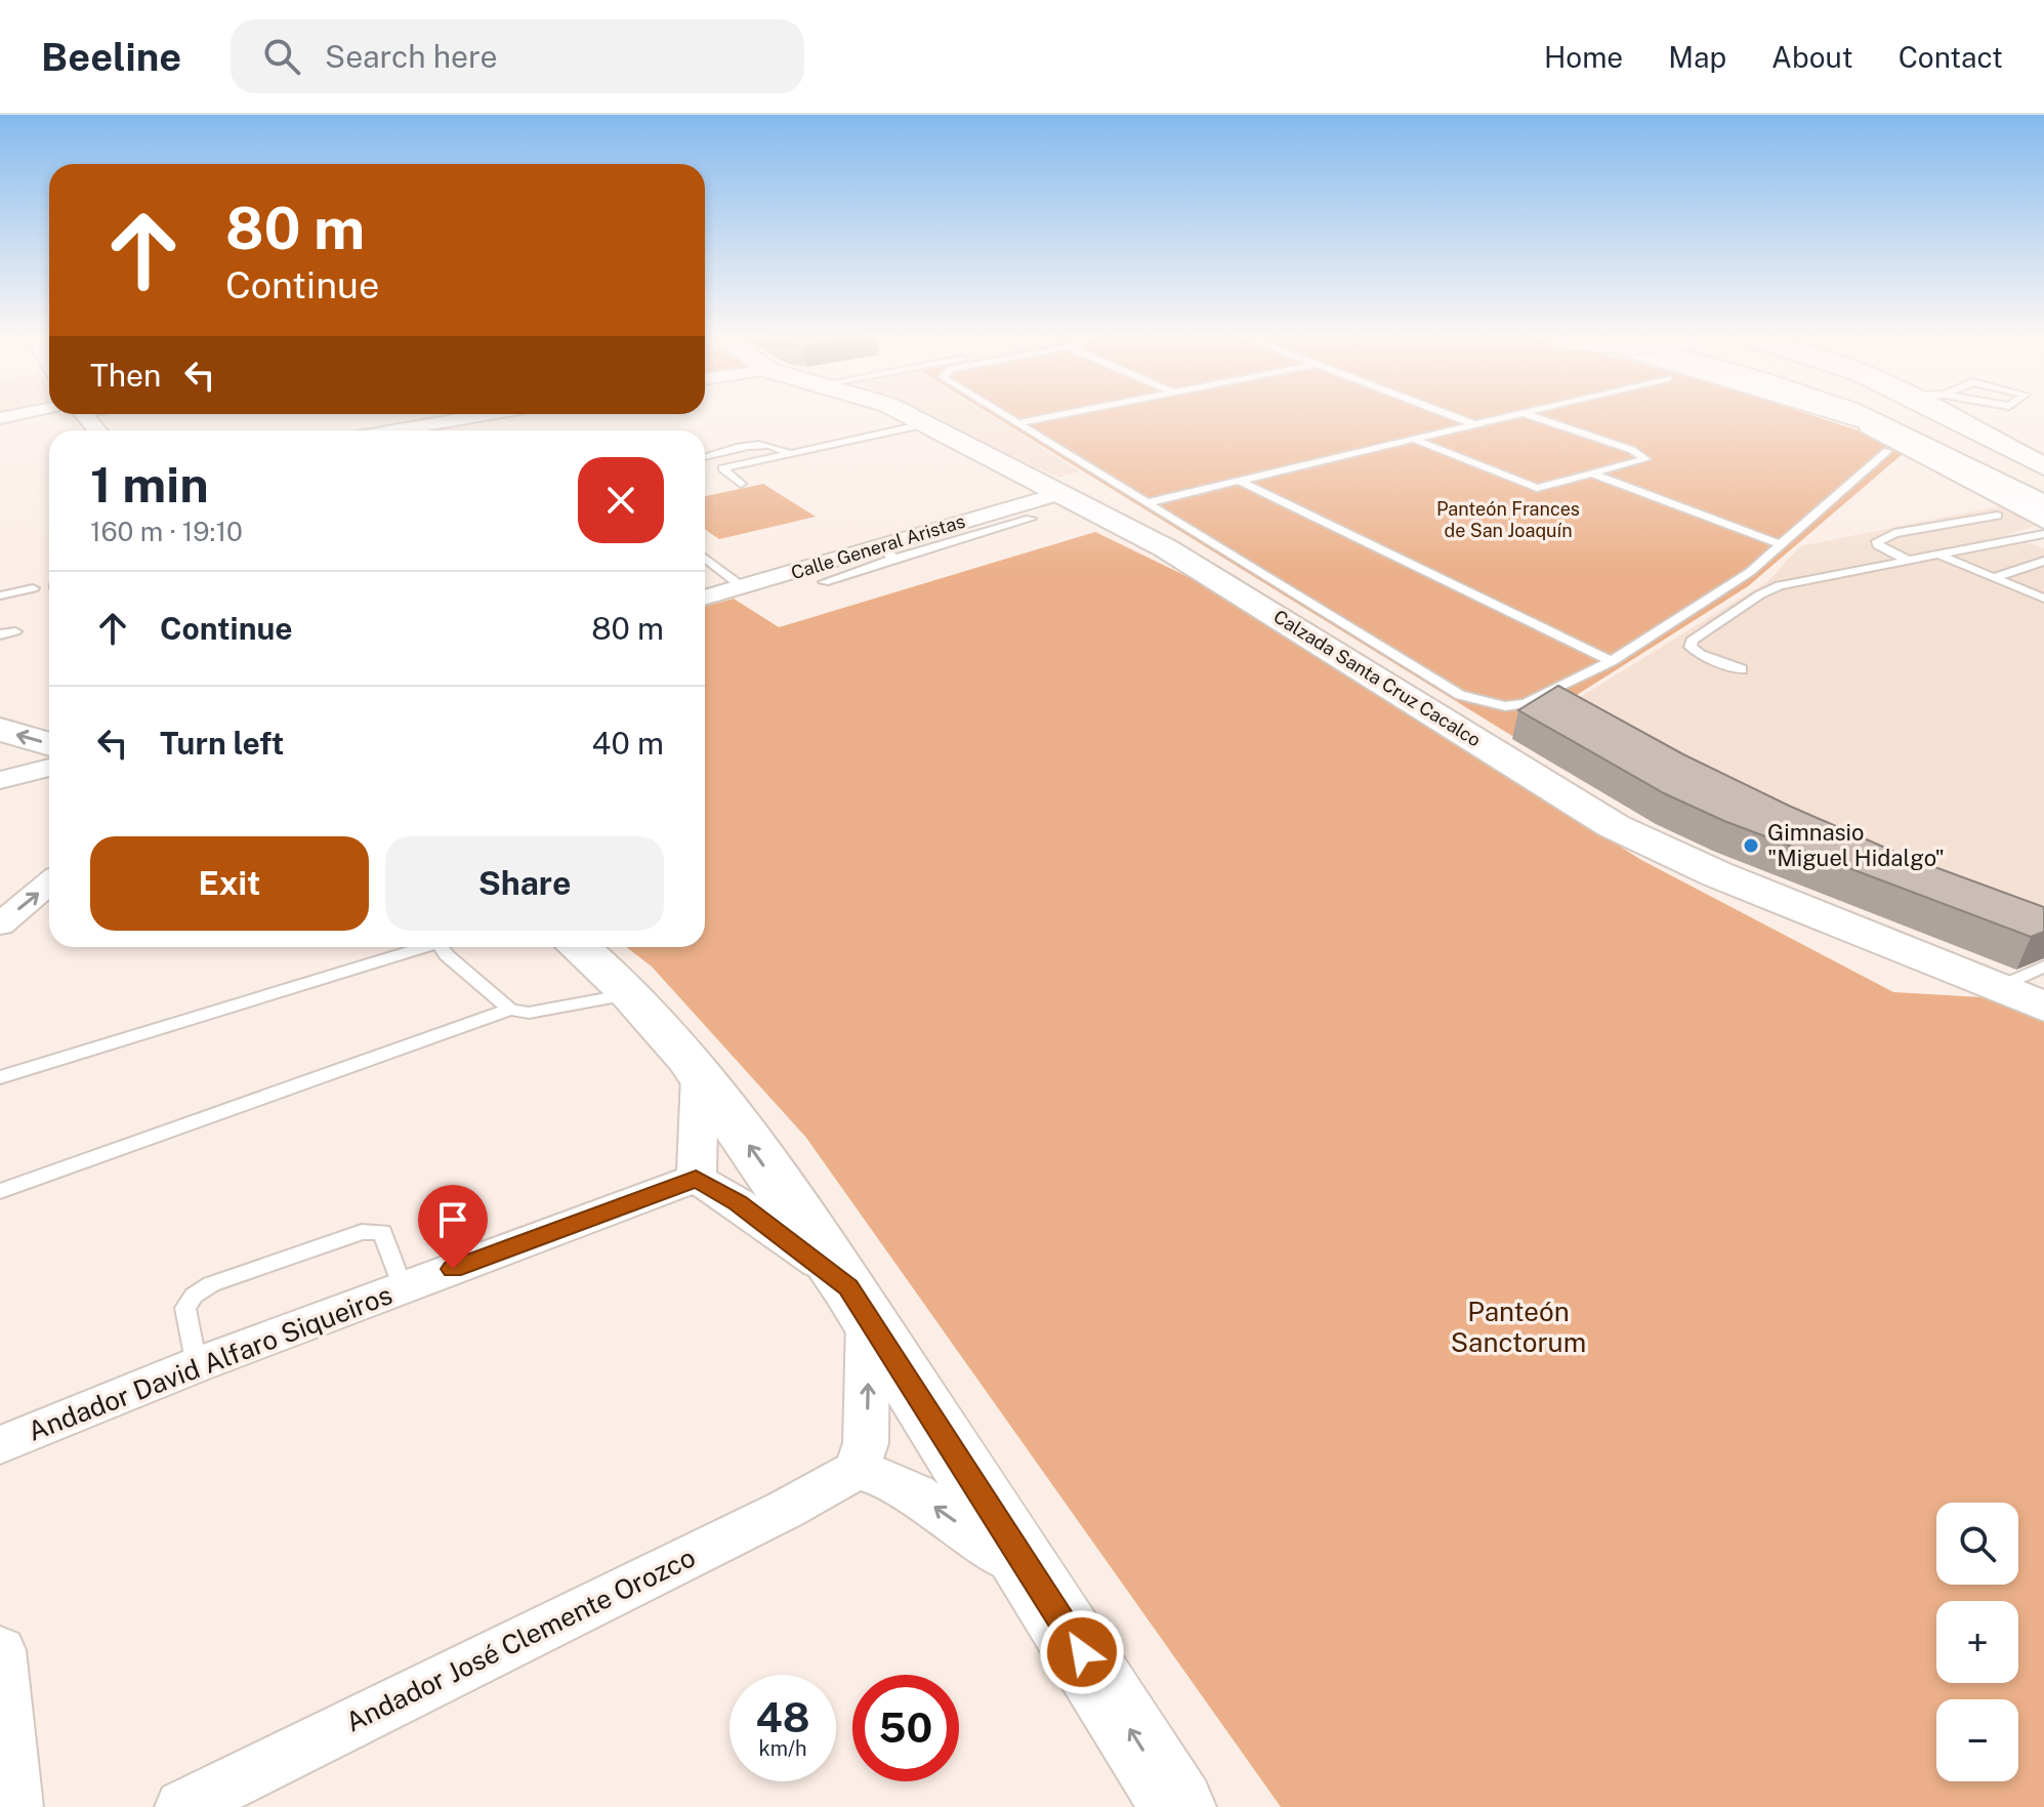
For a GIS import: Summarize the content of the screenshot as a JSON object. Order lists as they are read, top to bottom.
{
  "streets": {
    "main road": ["Calzada Santa Cruz Cacalco"],
    "street": ["Calle General Aristas", "Andador David Alfaro Siqueiros", "Andador José Clemente Orozco"]
  },
  "crossings": [
    ["Calle General Aristas", "Calzada Santa Cruz Cacalco"]
  ],
  "parks": ["Panteón Frances de San Joaquín", "Panteón Sanctorum"],
  "places": ["Gimnasio \"Miguel Hidalgo\""],
  "page": {
    "header": "Beeline",
    "search": "Search here",
    "nav": [
      "Home",
      "Map",
      "About",
      "Contact"
    ],
    "turn": ["80 m", "Continue"],
    "then": "Then",
    "heading": ["1 min", "160 m · 19:10"],
    "list": [
      {
        "name": "Continue",
        "value": "80 m"
      },
      {
        "name": "Turn left",
        "value": "40 m"
      }
    ],
    "buttons": ["Exit", "Share"],
    "map_buttons": ["+", "−"],
    "speed": "48 km/h",
    "limit": "50"
  }
}
